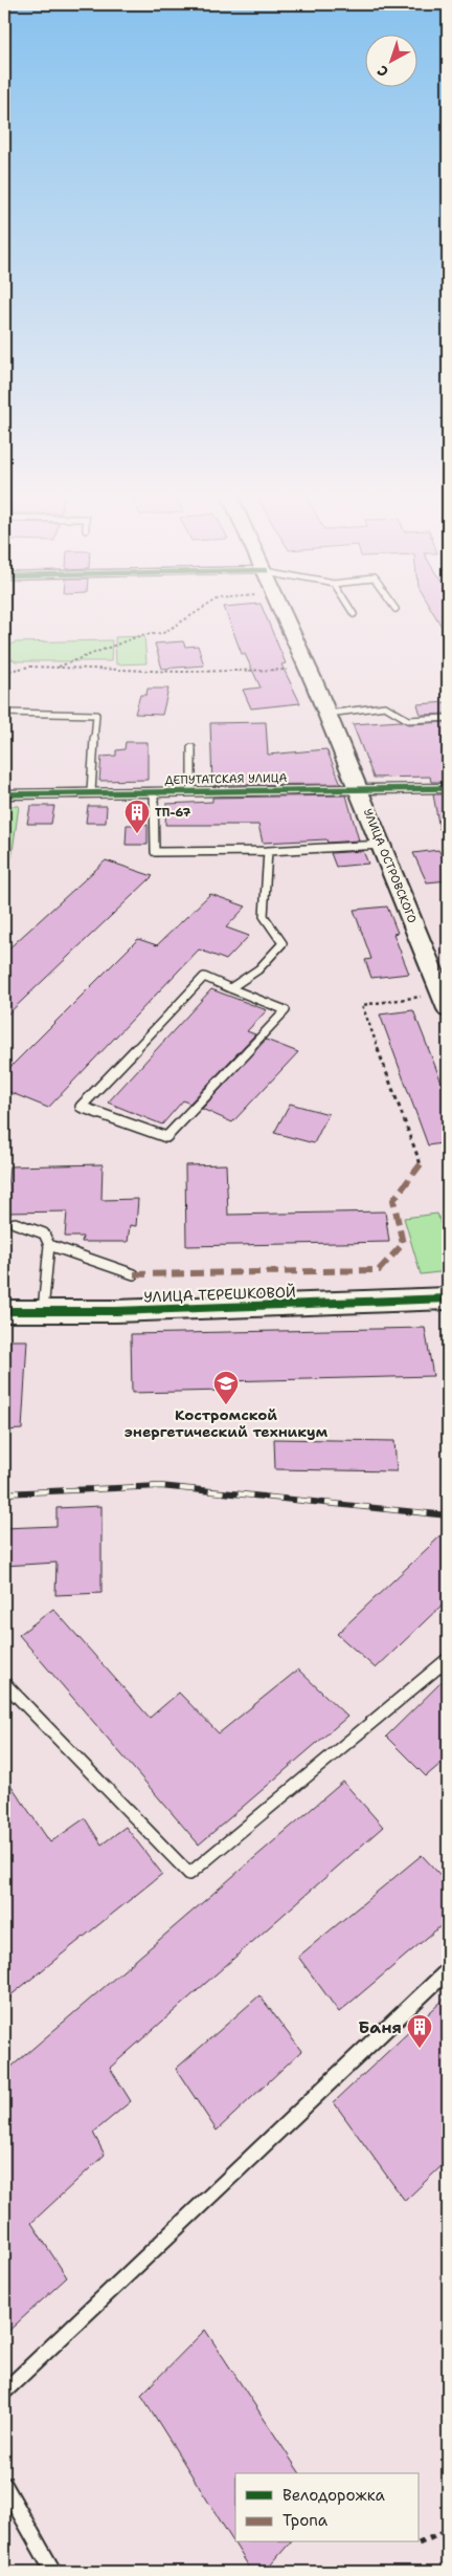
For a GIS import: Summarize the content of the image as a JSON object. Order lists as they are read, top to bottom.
{
  "streets": {
    "main road": ["УЛИЦА ОСТРОВСКОГО", "УЛИЦА ТЕРЕШКОВОЙ"],
    "street": ["ДЕПУТАТСКАЯ УЛИЦА"]
  },
  "crossings": [
    ["ДЕПУТАТСКАЯ УЛИЦА", "УЛИЦА ОСТРОВСКОГО"]
  ],
  "places": {
    "building": ["ТП-67", "Баня"],
    "school or university": ["Костромской энергетический техникум"]
  },
  "legend": ["Велодорожка", "Тропа"],
  "north": "bottom left"
}
